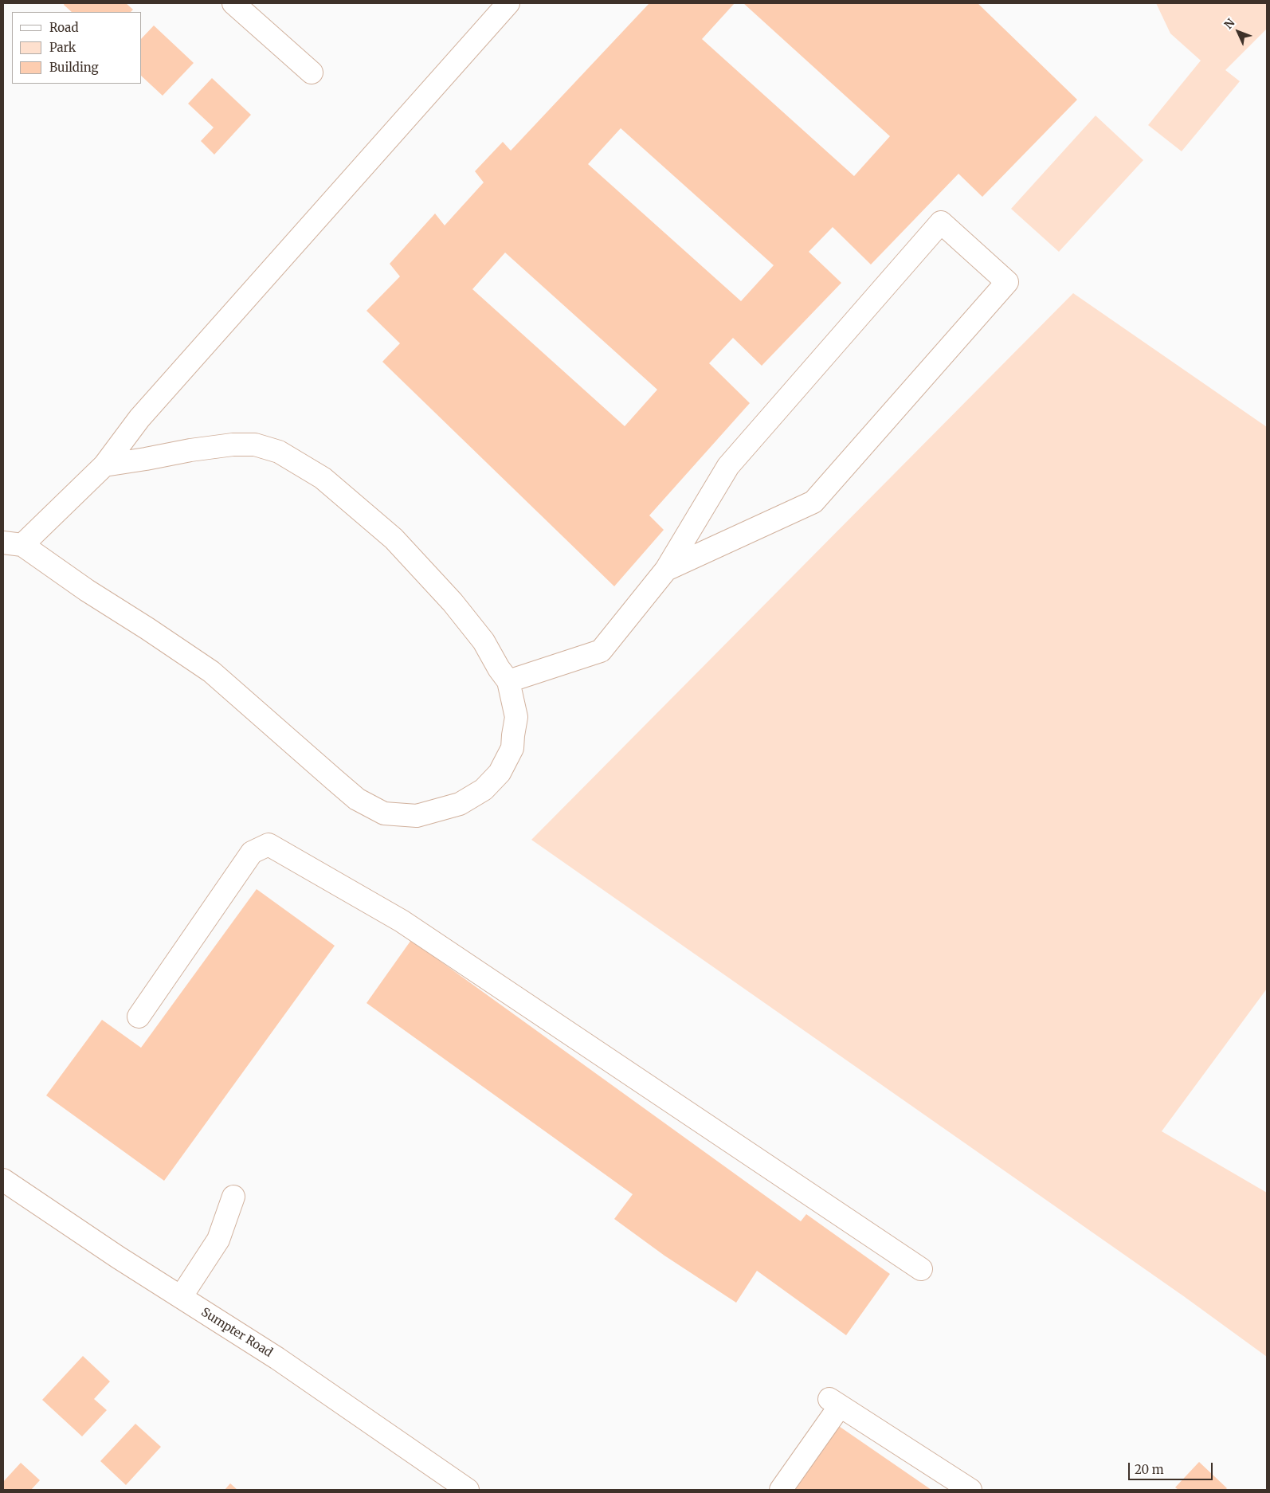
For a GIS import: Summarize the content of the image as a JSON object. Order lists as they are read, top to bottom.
{
  "streets": {
    "street": ["Sumpter Road"]
  },
  "legend": ["Road", "Park", "Building"],
  "scale_bar": "20 m",
  "north": "top left"
}
